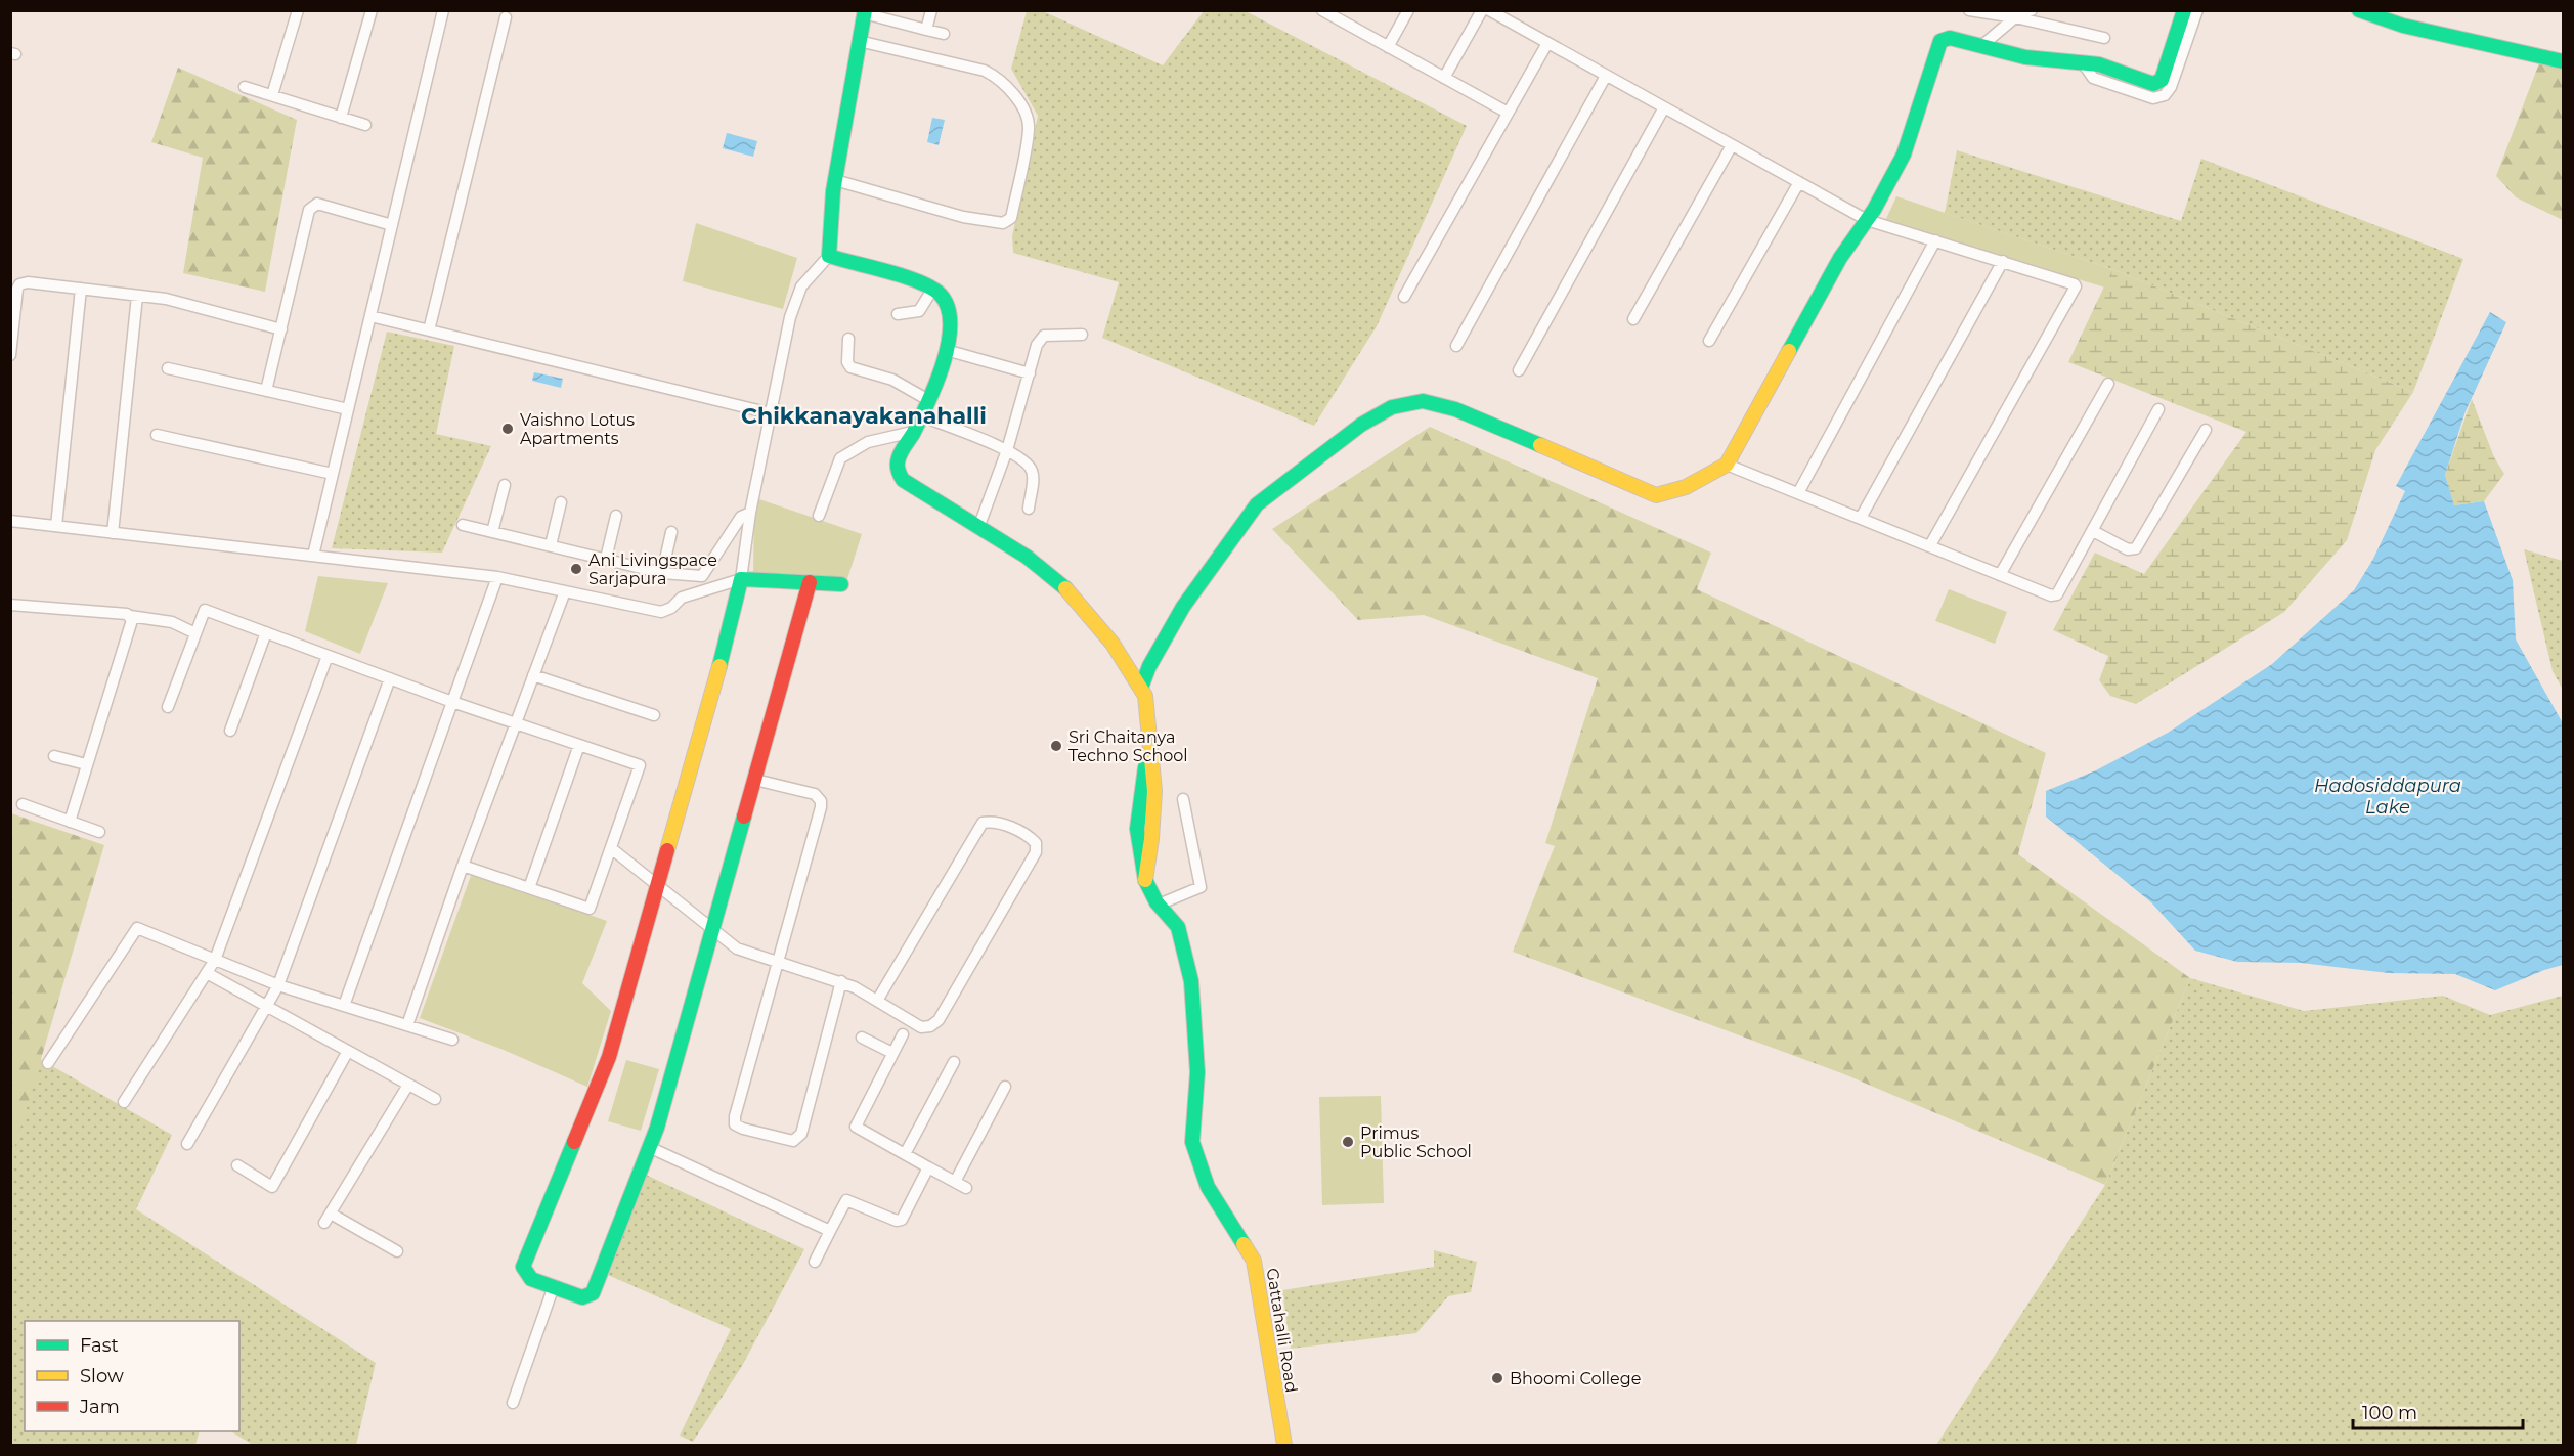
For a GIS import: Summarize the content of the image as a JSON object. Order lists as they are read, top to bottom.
{
  "streets": {
    "street": ["Gattahalli Road"]
  },
  "districts": ["Chikkanayakanahalli"],
  "water": ["Hadosiddapura Lake"],
  "places": [
    "Vaishno Lotus Apartments",
    "Ani Livingspace Sarjapura",
    "Sri Chaitanya Techno School",
    "Primus Public School",
    "Bhoomi College"
  ],
  "legend": ["Fast", "Slow", "Jam"],
  "scale_bar": "100 m"
}
